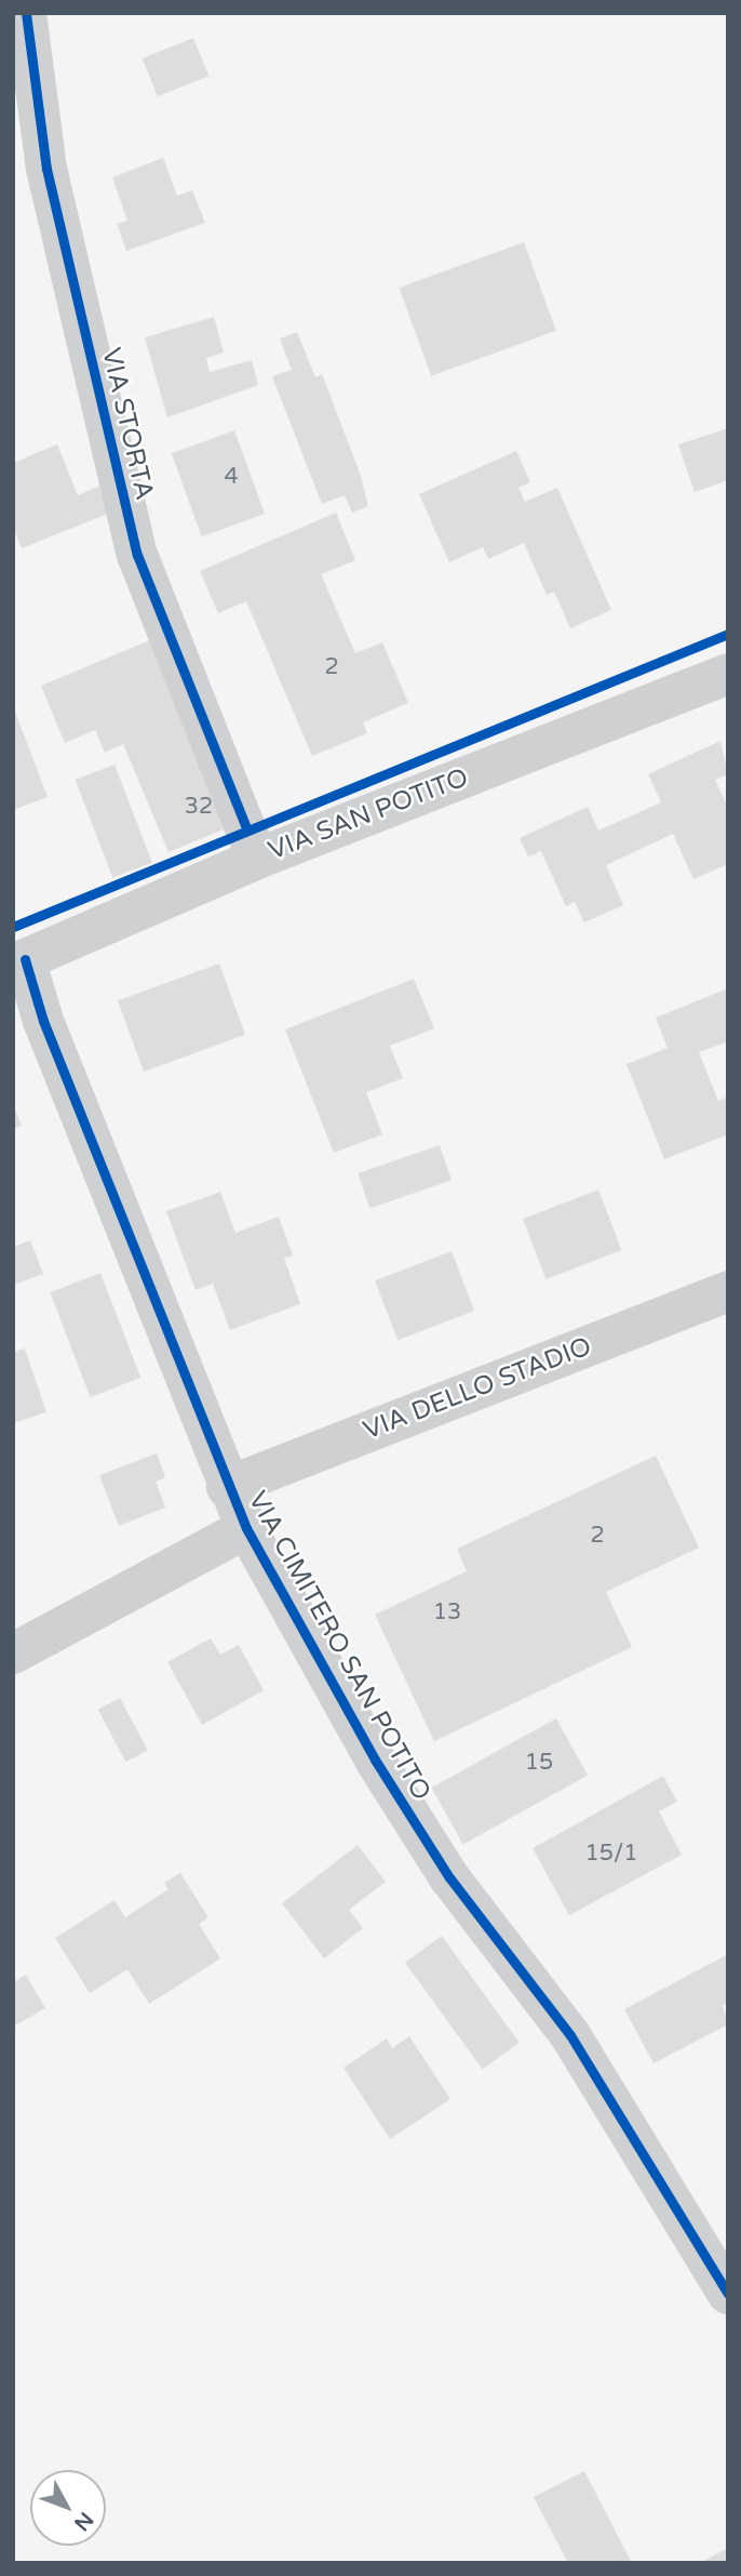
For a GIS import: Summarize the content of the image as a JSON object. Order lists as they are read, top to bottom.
{
  "streets": {
    "street": [
      "VIA STORTA",
      "VIA SAN POTITO",
      "VIA DELLO STADIO",
      "VIA CIMITERO SAN POTITO"
    ]
  },
  "crossings": [
    ["VIA STORTA", "VIA SAN POTITO"],
    ["VIA SAN POTITO", "VIA CIMITERO SAN POTITO"],
    ["VIA DELLO STADIO", "VIA CIMITERO SAN POTITO"]
  ],
  "house_numbers": [
    "4",
    "2",
    "32",
    "2",
    "13",
    "15",
    "15/1"
  ],
  "north": "bottom right"
}
